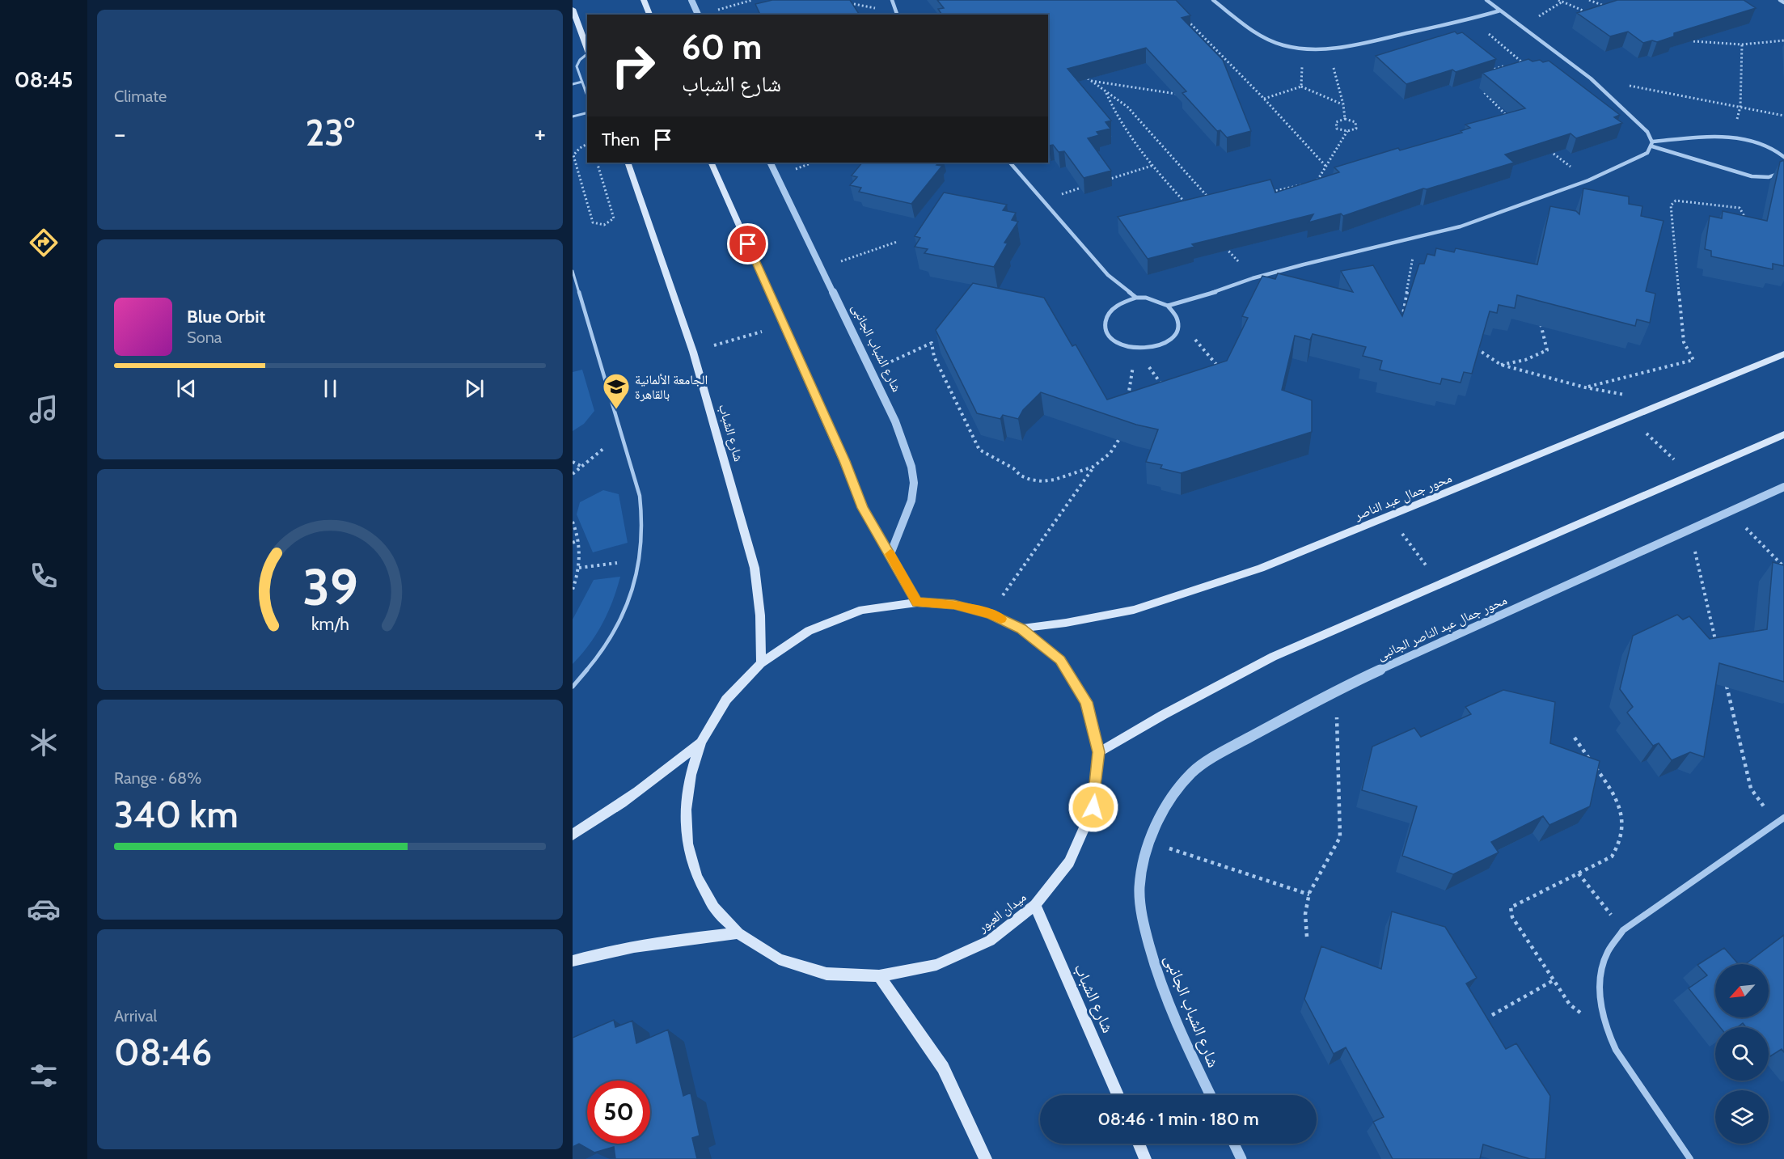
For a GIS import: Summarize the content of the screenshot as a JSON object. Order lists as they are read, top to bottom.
{
  "streets": {
    "main road": ["شارع الشباب", "محور جمال عبد الناصر", "ميدان العبور"],
    "street": ["شارع الشباب الجانبى", "محور جمال عبد الناصر الجانبى"]
  },
  "crossings": [
    ["شارع الشباب الجانبى", "محور جمال عبد الناصر الجانبى"],
    ["شارع الشباب", "ميدان العبور"],
    ["محور جمال عبد الناصر", "ميدان العبور"]
  ],
  "places": {
    "school or university": ["الجامعة الألمانية بالقاهرة"]
  },
  "north": "bottom left",
  "page": {
    "tabs": "08:45",
    "tile": [
      "Climate",
      ["Range · 68%", "340 km"],
      ["Arrival", "08:46"]
    ],
    "turn": ["60 m", "شارع الشباب"],
    "heat": ["−", "23°", "+"],
    "then": "Then",
    "song": ["Blue Orbit", "Sona"],
    "limit": "50",
    "trip": "08:46 · 1 min · 180 m",
    "gauge": ["39", "km/h"]
  }
}
